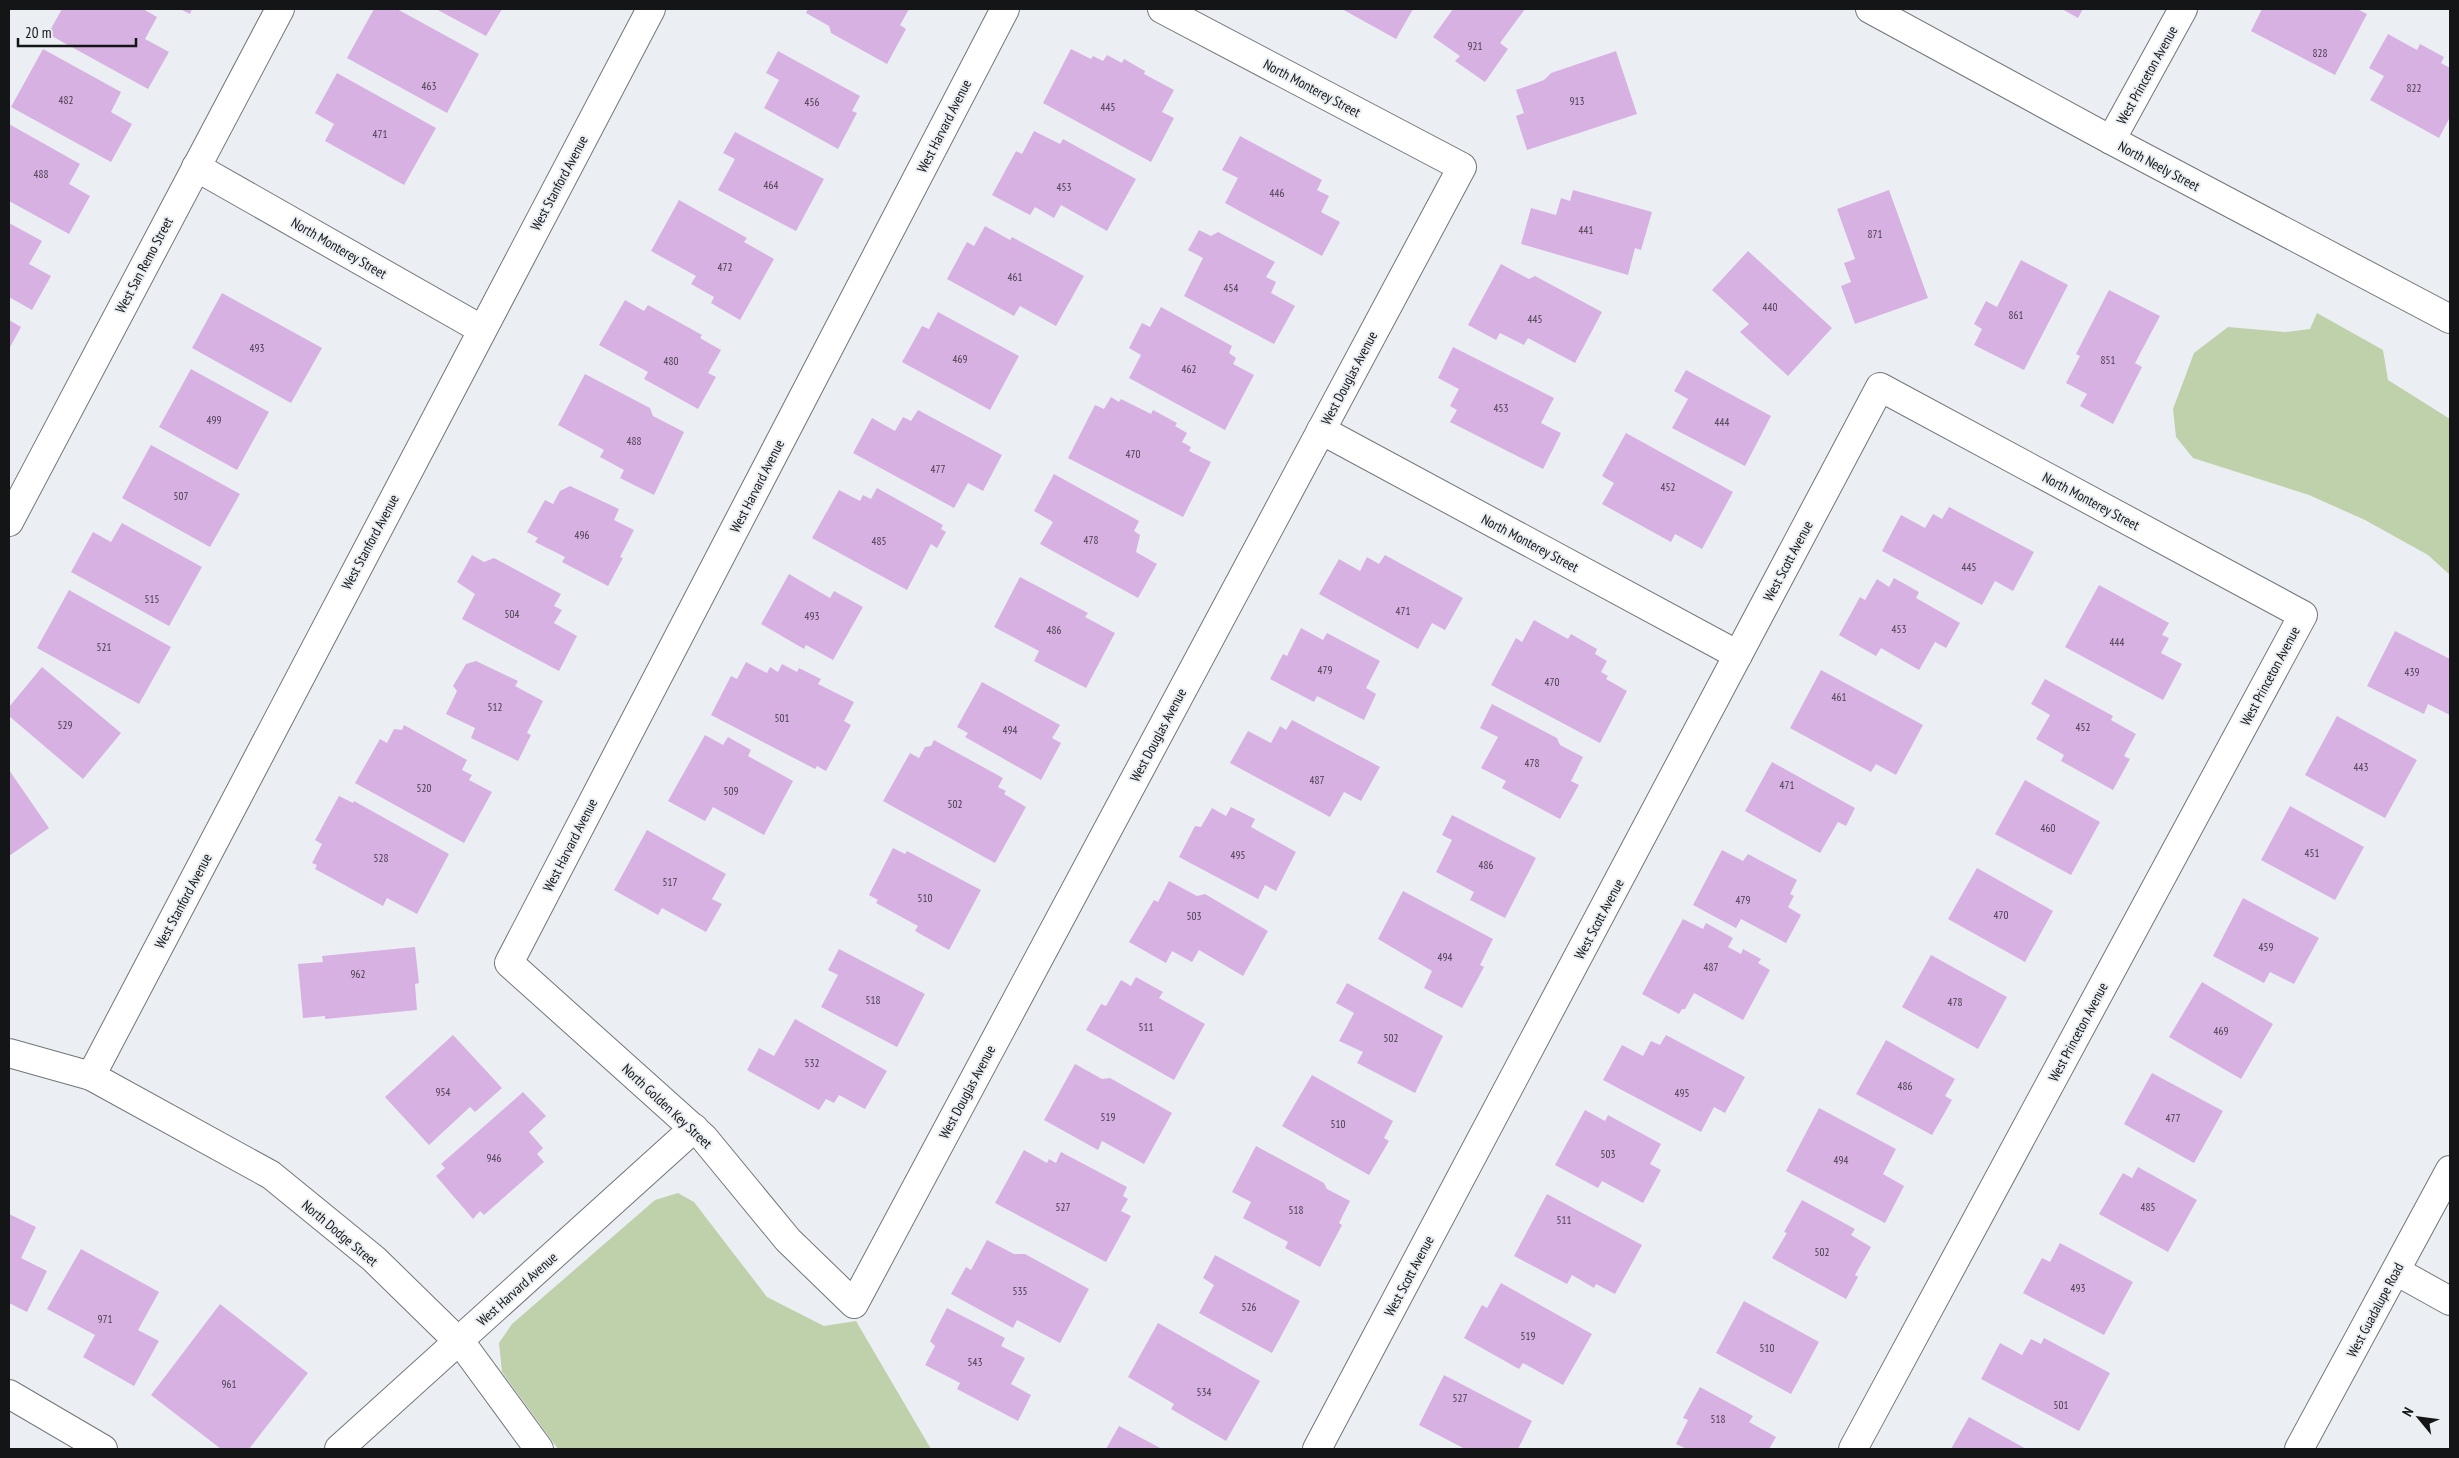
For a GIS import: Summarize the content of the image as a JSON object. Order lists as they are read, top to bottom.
{
  "streets": {
    "street": [
      "West Princeton Avenue",
      "North Monterey Street",
      "West Harvard Avenue",
      "North Neely Street",
      "West Stanford Avenue",
      "West San Remo Street",
      "West Douglas Avenue",
      "West Scott Avenue",
      "North Golden Key Street",
      "North Dodge Street",
      "West Guadalupe Road"
    ]
  },
  "crossings": [
    ["West Princeton Avenue", "North Monterey Street"],
    ["West Princeton Avenue", "North Neely Street"],
    ["North Monterey Street", "West Stanford Avenue"],
    ["North Monterey Street", "West San Remo Street"],
    ["North Monterey Street", "West Douglas Avenue"],
    ["North Monterey Street", "West Scott Avenue"],
    ["West Harvard Avenue", "North Golden Key Street"],
    ["West Harvard Avenue", "North Dodge Street"],
    ["West Stanford Avenue", "North Dodge Street"],
    ["West Douglas Avenue", "North Golden Key Street"]
  ],
  "house_numbers": [
    "921",
    "828",
    "463",
    "822",
    "482",
    "913",
    "456",
    "445",
    "471",
    "488",
    "464",
    "453",
    "446",
    "441",
    "871",
    "472",
    "461",
    "454",
    "440",
    "861",
    "445",
    "493",
    "469",
    "851",
    "480",
    "462",
    "453",
    "499",
    "444",
    "488",
    "470",
    "477",
    "452",
    "507",
    "496",
    "478",
    "485",
    "445",
    "515",
    "471",
    "504",
    "493",
    "453",
    "486",
    "444",
    "521",
    "479",
    "439",
    "470",
    "461",
    "512",
    "501",
    "529",
    "452",
    "494",
    "478",
    "443",
    "487",
    "471",
    "520",
    "509",
    "502",
    "460",
    "451",
    "495",
    "528",
    "486",
    "517",
    "510",
    "479",
    "470",
    "503",
    "459",
    "494",
    "487",
    "962",
    "518",
    "478",
    "511",
    "469",
    "502",
    "532",
    "486",
    "954",
    "495",
    "519",
    "477",
    "510",
    "503",
    "946",
    "494",
    "527",
    "485",
    "518",
    "511",
    "502",
    "493",
    "535",
    "526",
    "971",
    "519",
    "510",
    "543",
    "961",
    "534",
    "527",
    "501",
    "518"
  ],
  "scale_bar": "20 m",
  "north": "top left"
}
